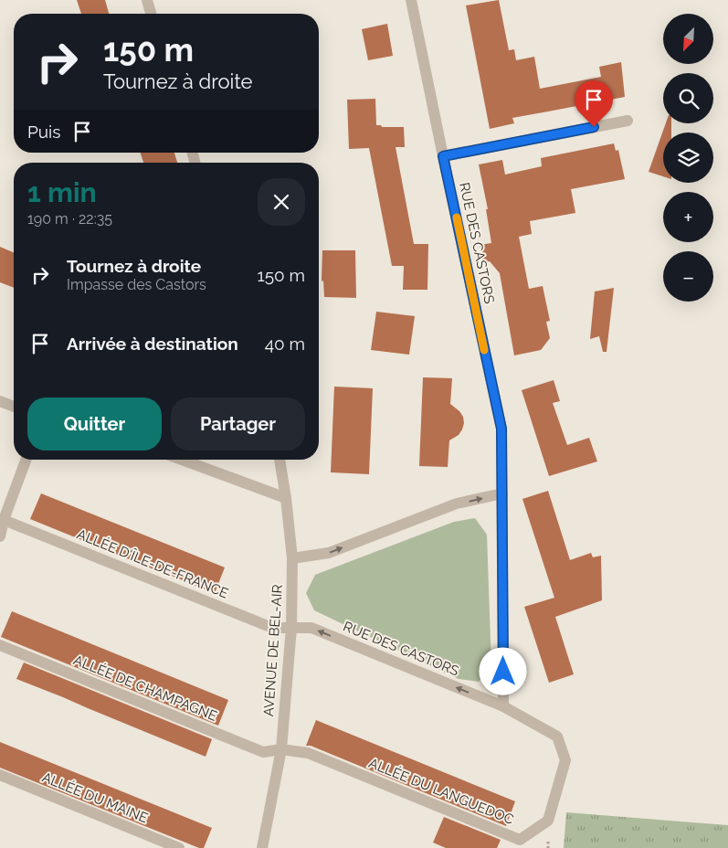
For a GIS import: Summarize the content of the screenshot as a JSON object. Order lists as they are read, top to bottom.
{
  "streets": {
    "street": [
      "RUE DES CASTORS",
      "ALLÉE D'ÎLE-DE-FRANCE",
      "AVENUE DE BEL-AIR",
      "ALLÉE DE CHAMPAGNE",
      "ALLÉE DU LANGUEDOC",
      "ALLÉE DU MAINE"
    ]
  },
  "crossings": [
    ["RUE DES CASTORS", "ALLÉE D'ÎLE-DE-FRANCE"],
    ["RUE DES CASTORS", "AVENUE DE BEL-AIR"],
    ["RUE DES CASTORS", "ALLÉE DU LANGUEDOC"],
    ["ALLÉE D'ÎLE-DE-FRANCE", "AVENUE DE BEL-AIR"],
    ["AVENUE DE BEL-AIR", "ALLÉE DE CHAMPAGNE"],
    ["AVENUE DE BEL-AIR", "ALLÉE DU LANGUEDOC"],
    ["ALLÉE DE CHAMPAGNE", "ALLÉE DU LANGUEDOC"]
  ],
  "north": "bottom left",
  "page": {
    "map_buttons": ["+", "−"],
    "turn": ["150 m", "Tournez à droite"],
    "then": "Puis",
    "heading": ["1 min", "190 m · 22:35"],
    "list": [
      {
        "name": "Tournez à droite",
        "note": "Impasse des Castors",
        "value": "150 m"
      },
      {
        "name": "Arrivée à destination",
        "value": "40 m"
      }
    ],
    "buttons": ["Quitter", "Partager"]
  }
}
